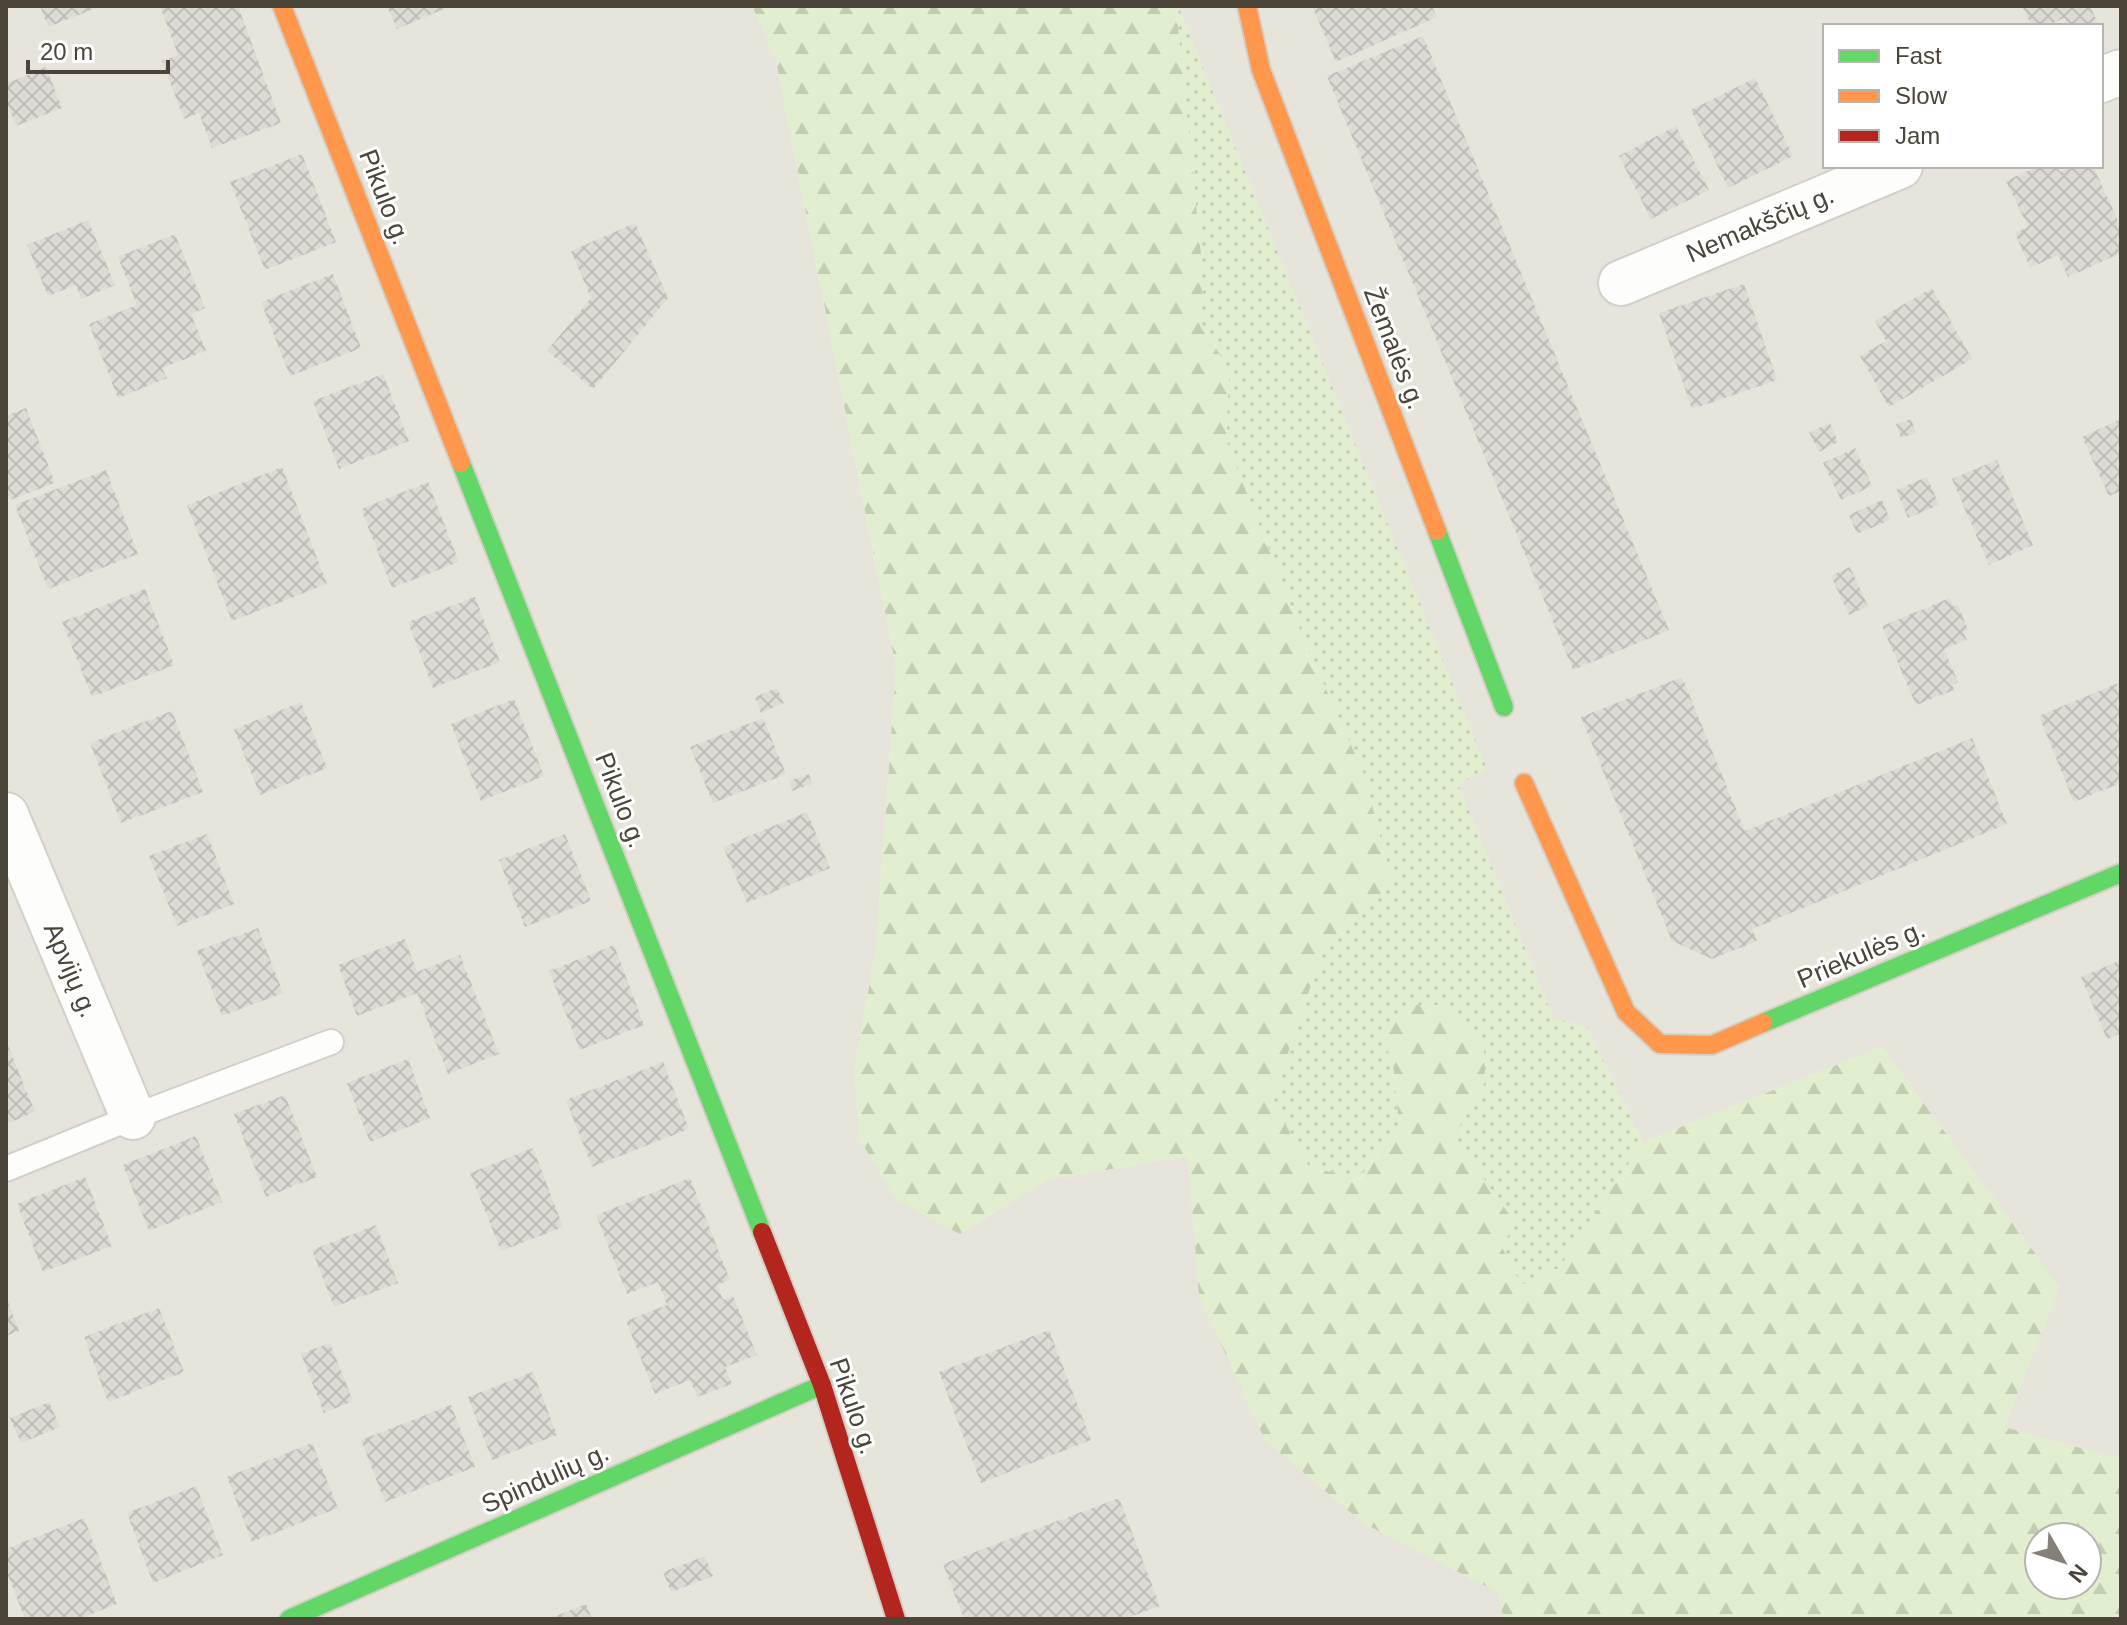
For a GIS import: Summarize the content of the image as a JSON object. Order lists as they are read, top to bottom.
{
  "streets": {
    "street": [
      "Pikulo g.",
      "Nemakščių g.",
      "Žemalės g.",
      "Priekulės g.",
      "Apvijų g.",
      "Spindulių g."
    ]
  },
  "crossings": [
    ["Pikulo g.", "Spindulių g."]
  ],
  "legend": ["Fast", "Slow", "Jam"],
  "scale_bar": "20 m",
  "north": "bottom right"
}
